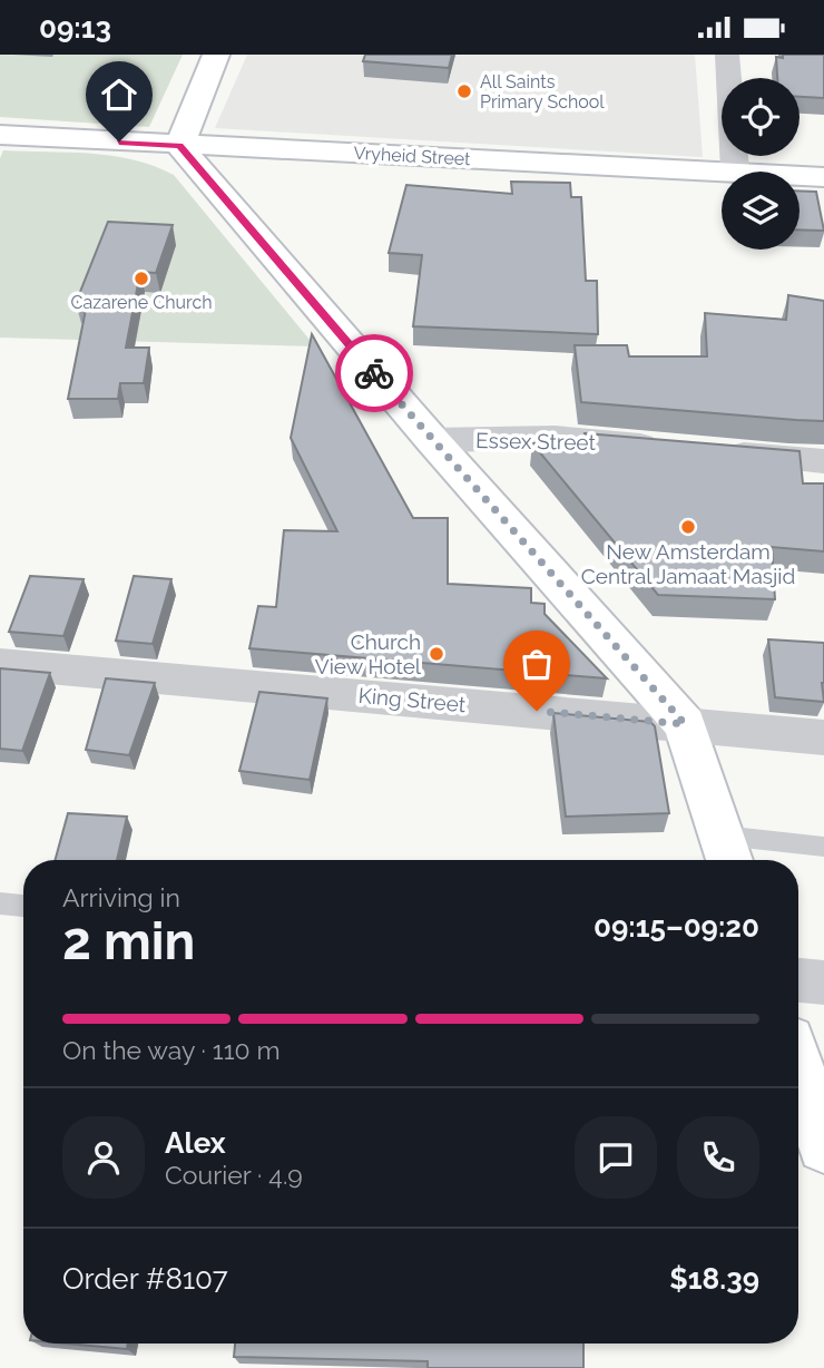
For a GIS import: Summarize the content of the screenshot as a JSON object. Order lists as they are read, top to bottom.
{
  "streets": {
    "street": ["Vryheid Street", "Essex Street", "King Street"]
  },
  "places": [
    "All Saints Primary School",
    "Cazarene Church",
    "New Amsterdam Central Jamaat Masjid",
    "Church View Hotel"
  ],
  "page": {
    "status": "09:13",
    "heading": ["2 min", "Arriving in", "09:15–09:20"],
    "panel": [
      "Alex",
      "Courier · 4.9",
      "Order #8107",
      "$18.39"
    ],
    "bar": "On the way · 110 m"
  }
}
